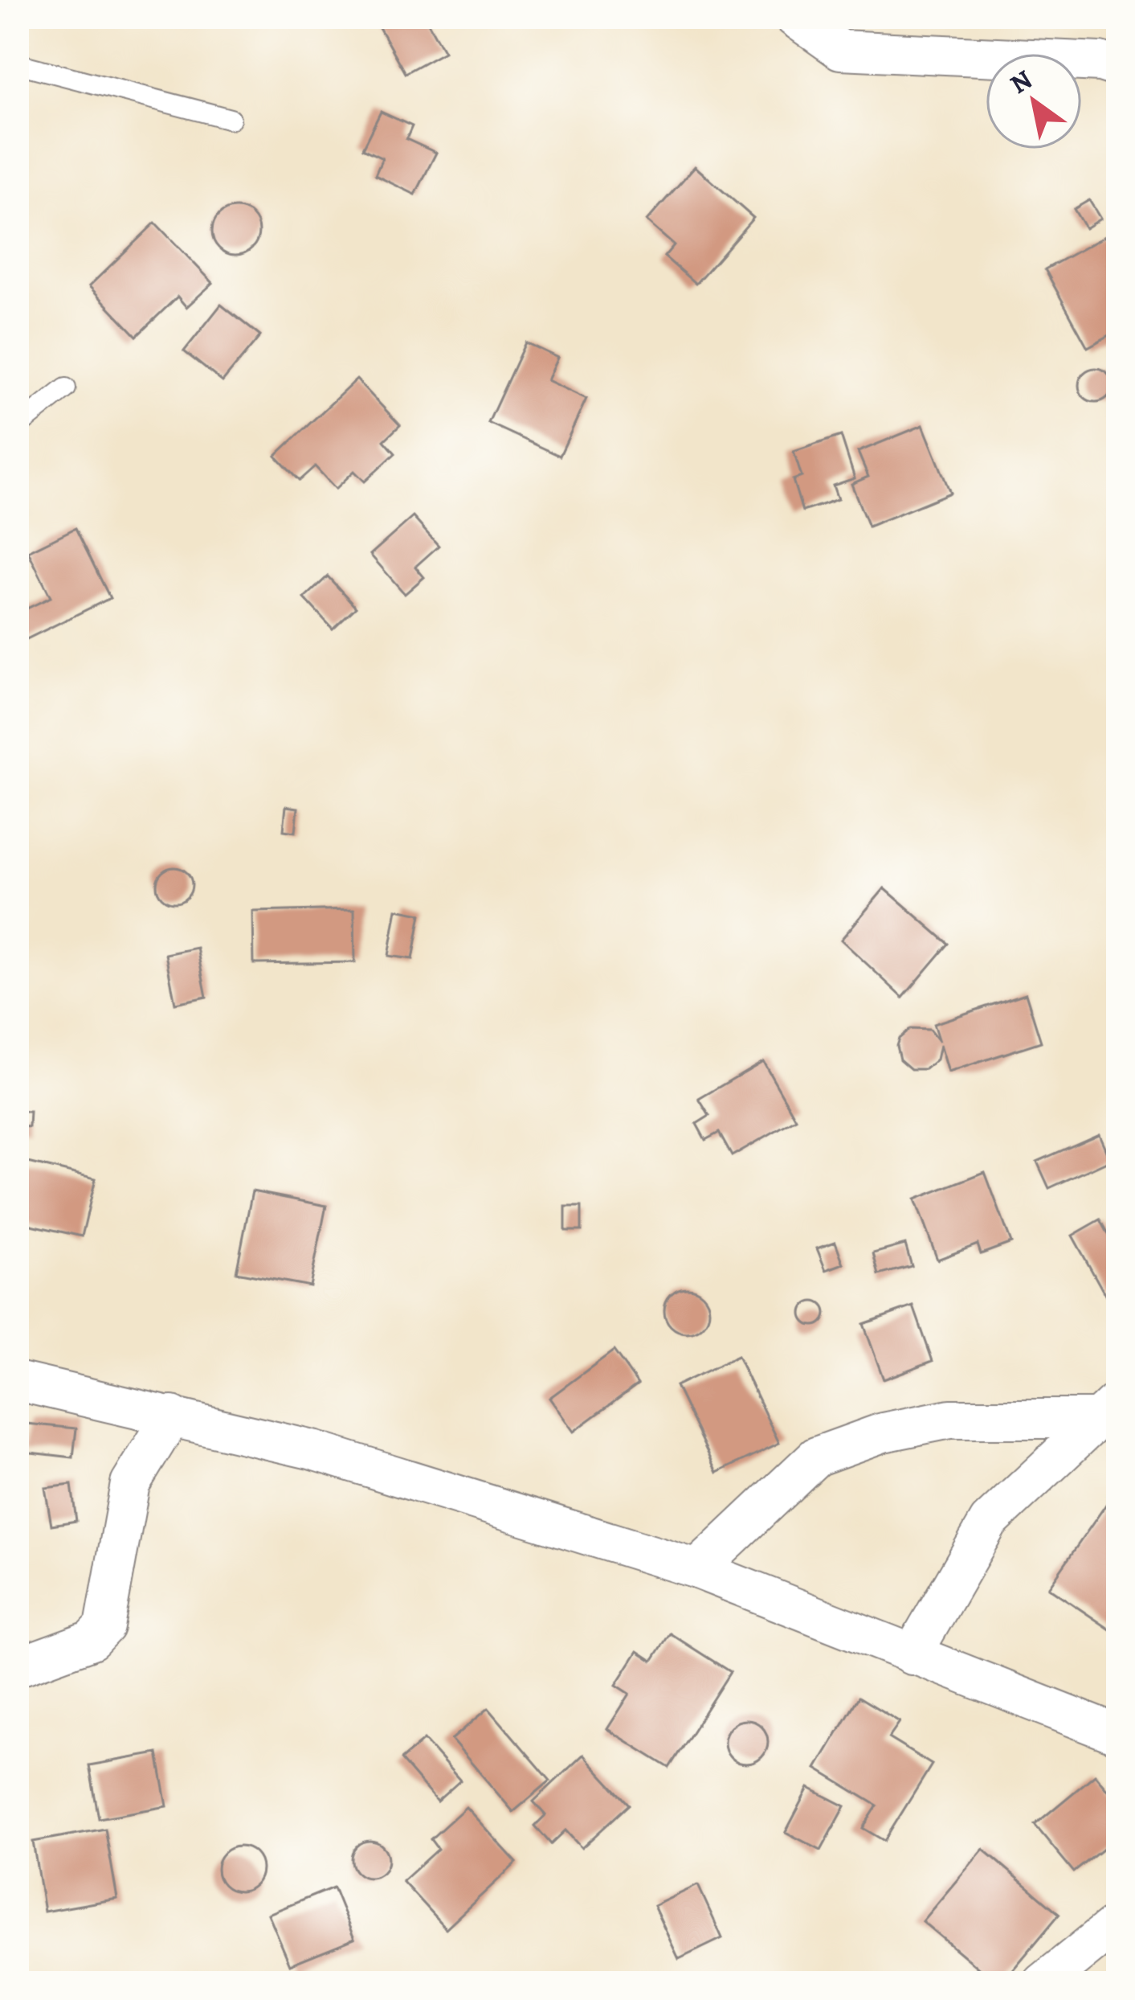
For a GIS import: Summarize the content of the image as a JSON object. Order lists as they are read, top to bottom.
{
  "north": "top left"
}
